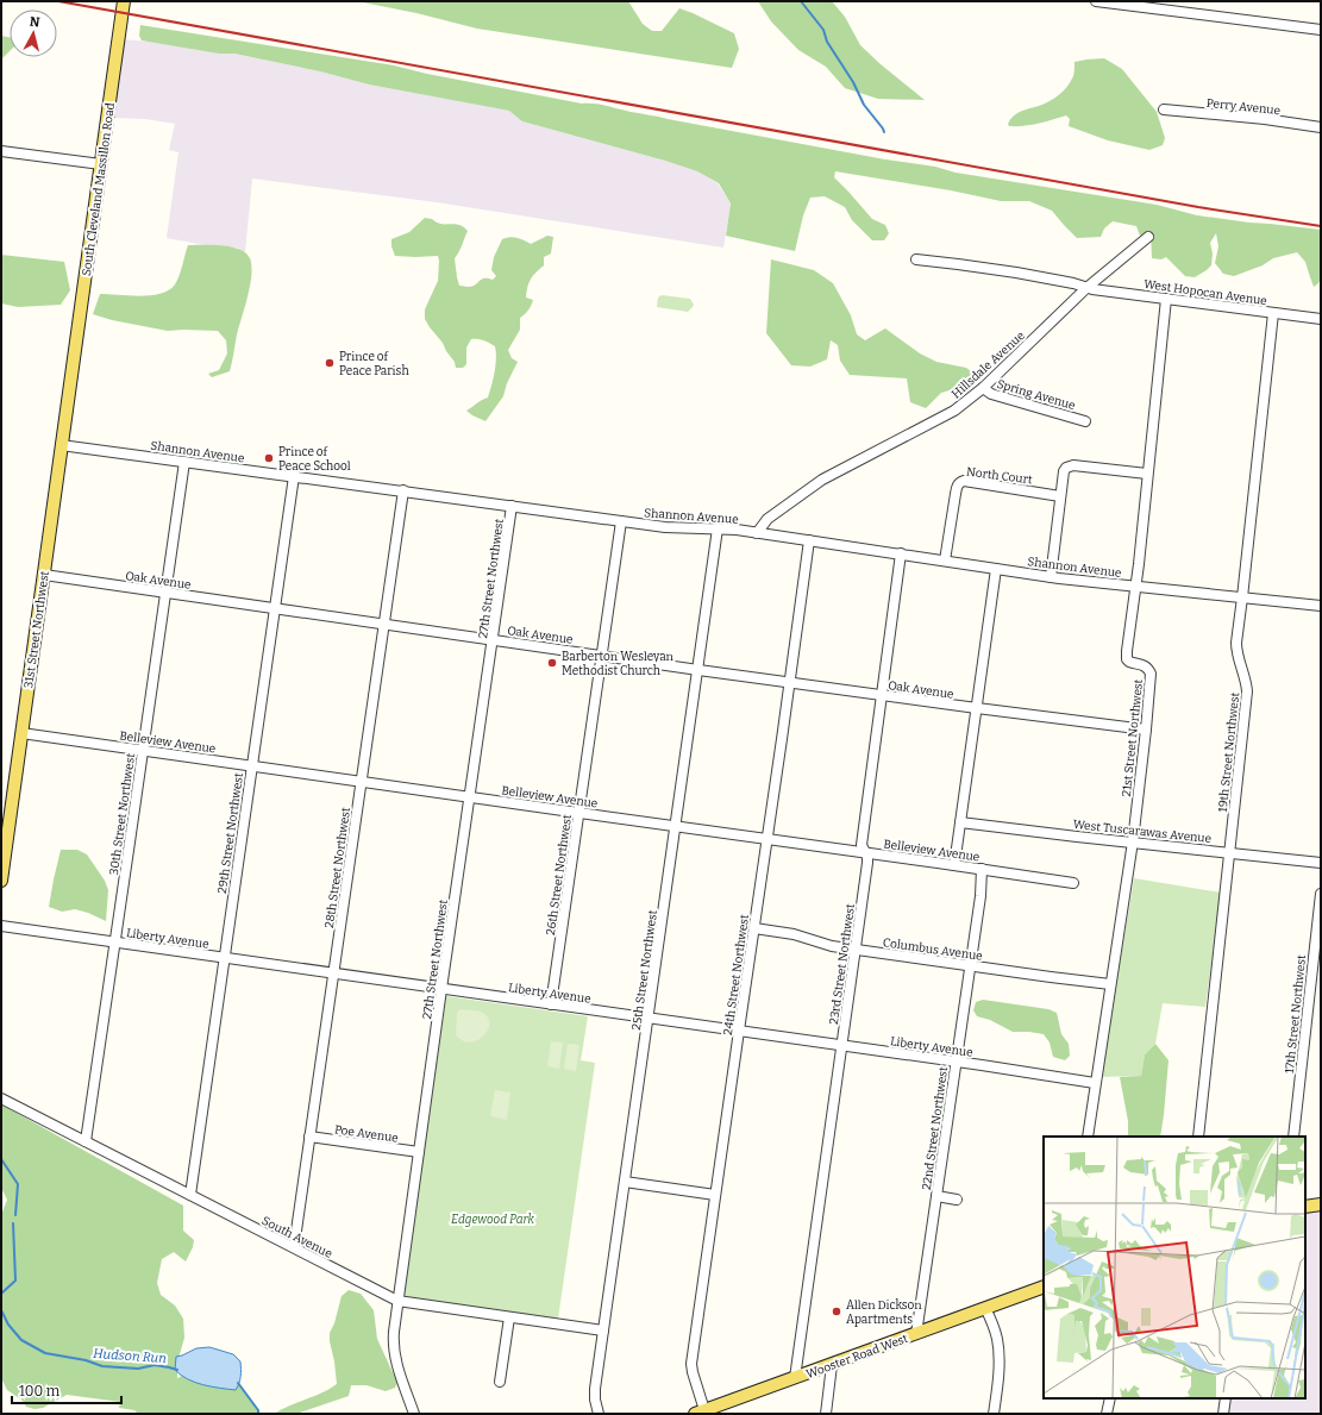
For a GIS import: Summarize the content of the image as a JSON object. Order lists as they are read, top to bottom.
{
  "streets": {
    "main road": ["South Cleveland Massillon Road", "31st Street Northwest", "Wooster Road West"],
    "street": [
      "Perry Avenue",
      "West Hopocan Avenue",
      "Hillsdale Avenue",
      "Spring Avenue",
      "Shannon Avenue",
      "North Court",
      "27th Street Northwest",
      "Oak Avenue",
      "21st Street Northwest",
      "Belleview Avenue",
      "19th Street Northwest",
      "30th Street Northwest",
      "West Tuscarawas Avenue",
      "29th Street Northwest",
      "28th Street Northwest",
      "26th Street Northwest",
      "Liberty Avenue",
      "Columbus Avenue",
      "23rd Street Northwest",
      "25th Street Northwest",
      "24th Street Northwest",
      "17th Street Northwest",
      "22nd Street Northwest",
      "Poe Avenue",
      "South Avenue"
    ]
  },
  "crossings": [
    ["South Cleveland Massillon Road", "31st Street Northwest"],
    ["West Hopocan Avenue", "Hillsdale Avenue"],
    ["West Hopocan Avenue", "21st Street Northwest"],
    ["West Hopocan Avenue", "19th Street Northwest"],
    ["Hillsdale Avenue", "Spring Avenue"],
    ["Hillsdale Avenue", "Shannon Avenue"],
    ["Shannon Avenue", "North Court"],
    ["Shannon Avenue", "27th Street Northwest"],
    ["Shannon Avenue", "31st Street Northwest"],
    ["Shannon Avenue", "21st Street Northwest"],
    ["Shannon Avenue", "19th Street Northwest"],
    ["Shannon Avenue", "30th Street Northwest"],
    ["Shannon Avenue", "29th Street Northwest"],
    ["Shannon Avenue", "28th Street Northwest"],
    ["Shannon Avenue", "26th Street Northwest"],
    ["Shannon Avenue", "23rd Street Northwest"],
    ["Shannon Avenue", "25th Street Northwest"],
    ["Shannon Avenue", "24th Street Northwest"],
    ["27th Street Northwest", "Oak Avenue"],
    ["27th Street Northwest", "Belleview Avenue"],
    ["27th Street Northwest", "Liberty Avenue"],
    ["27th Street Northwest", "Poe Avenue"],
    ["27th Street Northwest", "South Avenue"],
    ["Oak Avenue", "31st Street Northwest"],
    ["Oak Avenue", "21st Street Northwest"],
    ["Oak Avenue", "30th Street Northwest"],
    ["Oak Avenue", "29th Street Northwest"],
    ["Oak Avenue", "28th Street Northwest"],
    ["Oak Avenue", "26th Street Northwest"],
    ["Oak Avenue", "23rd Street Northwest"],
    ["Oak Avenue", "25th Street Northwest"],
    ["Oak Avenue", "24th Street Northwest"],
    ["31st Street Northwest", "Belleview Avenue"],
    ["21st Street Northwest", "West Tuscarawas Avenue"],
    ["21st Street Northwest", "Liberty Avenue"],
    ["21st Street Northwest", "Columbus Avenue"],
    ["Belleview Avenue", "30th Street Northwest"],
    ["Belleview Avenue", "29th Street Northwest"],
    ["Belleview Avenue", "28th Street Northwest"],
    ["Belleview Avenue", "26th Street Northwest"],
    ["Belleview Avenue", "23rd Street Northwest"],
    ["Belleview Avenue", "25th Street Northwest"],
    ["Belleview Avenue", "24th Street Northwest"],
    ["Belleview Avenue", "22nd Street Northwest"],
    ["19th Street Northwest", "West Tuscarawas Avenue"],
    ["30th Street Northwest", "Liberty Avenue"],
    ["30th Street Northwest", "South Avenue"],
    ["29th Street Northwest", "Liberty Avenue"],
    ["29th Street Northwest", "South Avenue"],
    ["28th Street Northwest", "Liberty Avenue"],
    ["28th Street Northwest", "Poe Avenue"],
    ["28th Street Northwest", "South Avenue"],
    ["26th Street Northwest", "Liberty Avenue"],
    ["Liberty Avenue", "23rd Street Northwest"],
    ["Liberty Avenue", "25th Street Northwest"],
    ["Liberty Avenue", "24th Street Northwest"],
    ["Liberty Avenue", "22nd Street Northwest"],
    ["Columbus Avenue", "23rd Street Northwest"],
    ["Columbus Avenue", "24th Street Northwest"],
    ["Columbus Avenue", "22nd Street Northwest"],
    ["23rd Street Northwest", "Wooster Road West"],
    ["25th Street Northwest", "South Avenue"],
    ["24th Street Northwest", "Wooster Road West"],
    ["22nd Street Northwest", "Wooster Road West"]
  ],
  "water": ["Hudson Run"],
  "parks": ["Edgewood Park"],
  "places": [
    "Prince of Peace Parish",
    "Prince of Peace School",
    "Barberton Wesleyan Methodist Church",
    "Allen Dickson Apartments"
  ],
  "scale_bar": "100 m",
  "north": "top"
}
